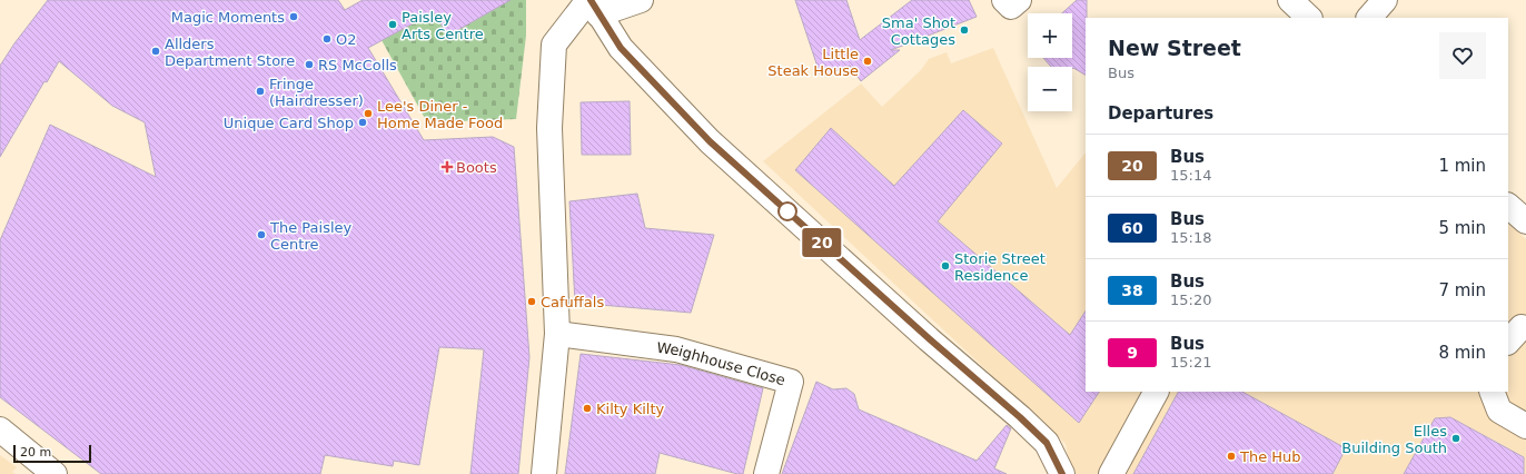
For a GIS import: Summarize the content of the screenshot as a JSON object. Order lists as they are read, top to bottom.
{
  "streets": {
    "street": ["Weighhouse Close"]
  },
  "places": {
    "other": [
      "Magic Moments",
      "Paisley Arts Centre",
      "Sma' Shot Cottages",
      "O2",
      "Allders Department Store",
      "Little Steak House",
      "RS McColls",
      "Fringe (Hairdresser)",
      "Lee's Diner - Home Made Food",
      "Unique Card Shop",
      "The Paisley Centre",
      "Storie Street Residence",
      "Cafuffals",
      "Kilty Kilty",
      "Elles Building South",
      "The Hub"
    ],
    "health": ["Boots"]
  },
  "lines": ["bus line 20"],
  "scale_bar": "20 m",
  "page": {
    "on_map": "20",
    "map_buttons": ["+", "−"],
    "heading": [
      ["New Street", "Bus"],
      "Departures"
    ],
    "list": [
      {
        "mark": "20",
        "name": "Bus",
        "note": "15:14",
        "value": "1 min"
      },
      {
        "mark": "60",
        "name": "Bus",
        "note": "15:18",
        "value": "5 min"
      },
      {
        "mark": "38",
        "name": "Bus",
        "note": "15:20",
        "value": "7 min"
      },
      {
        "mark": "9",
        "name": "Bus",
        "note": "15:21",
        "value": "8 min"
      }
    ],
    "scale": "20 m"
  }
}
